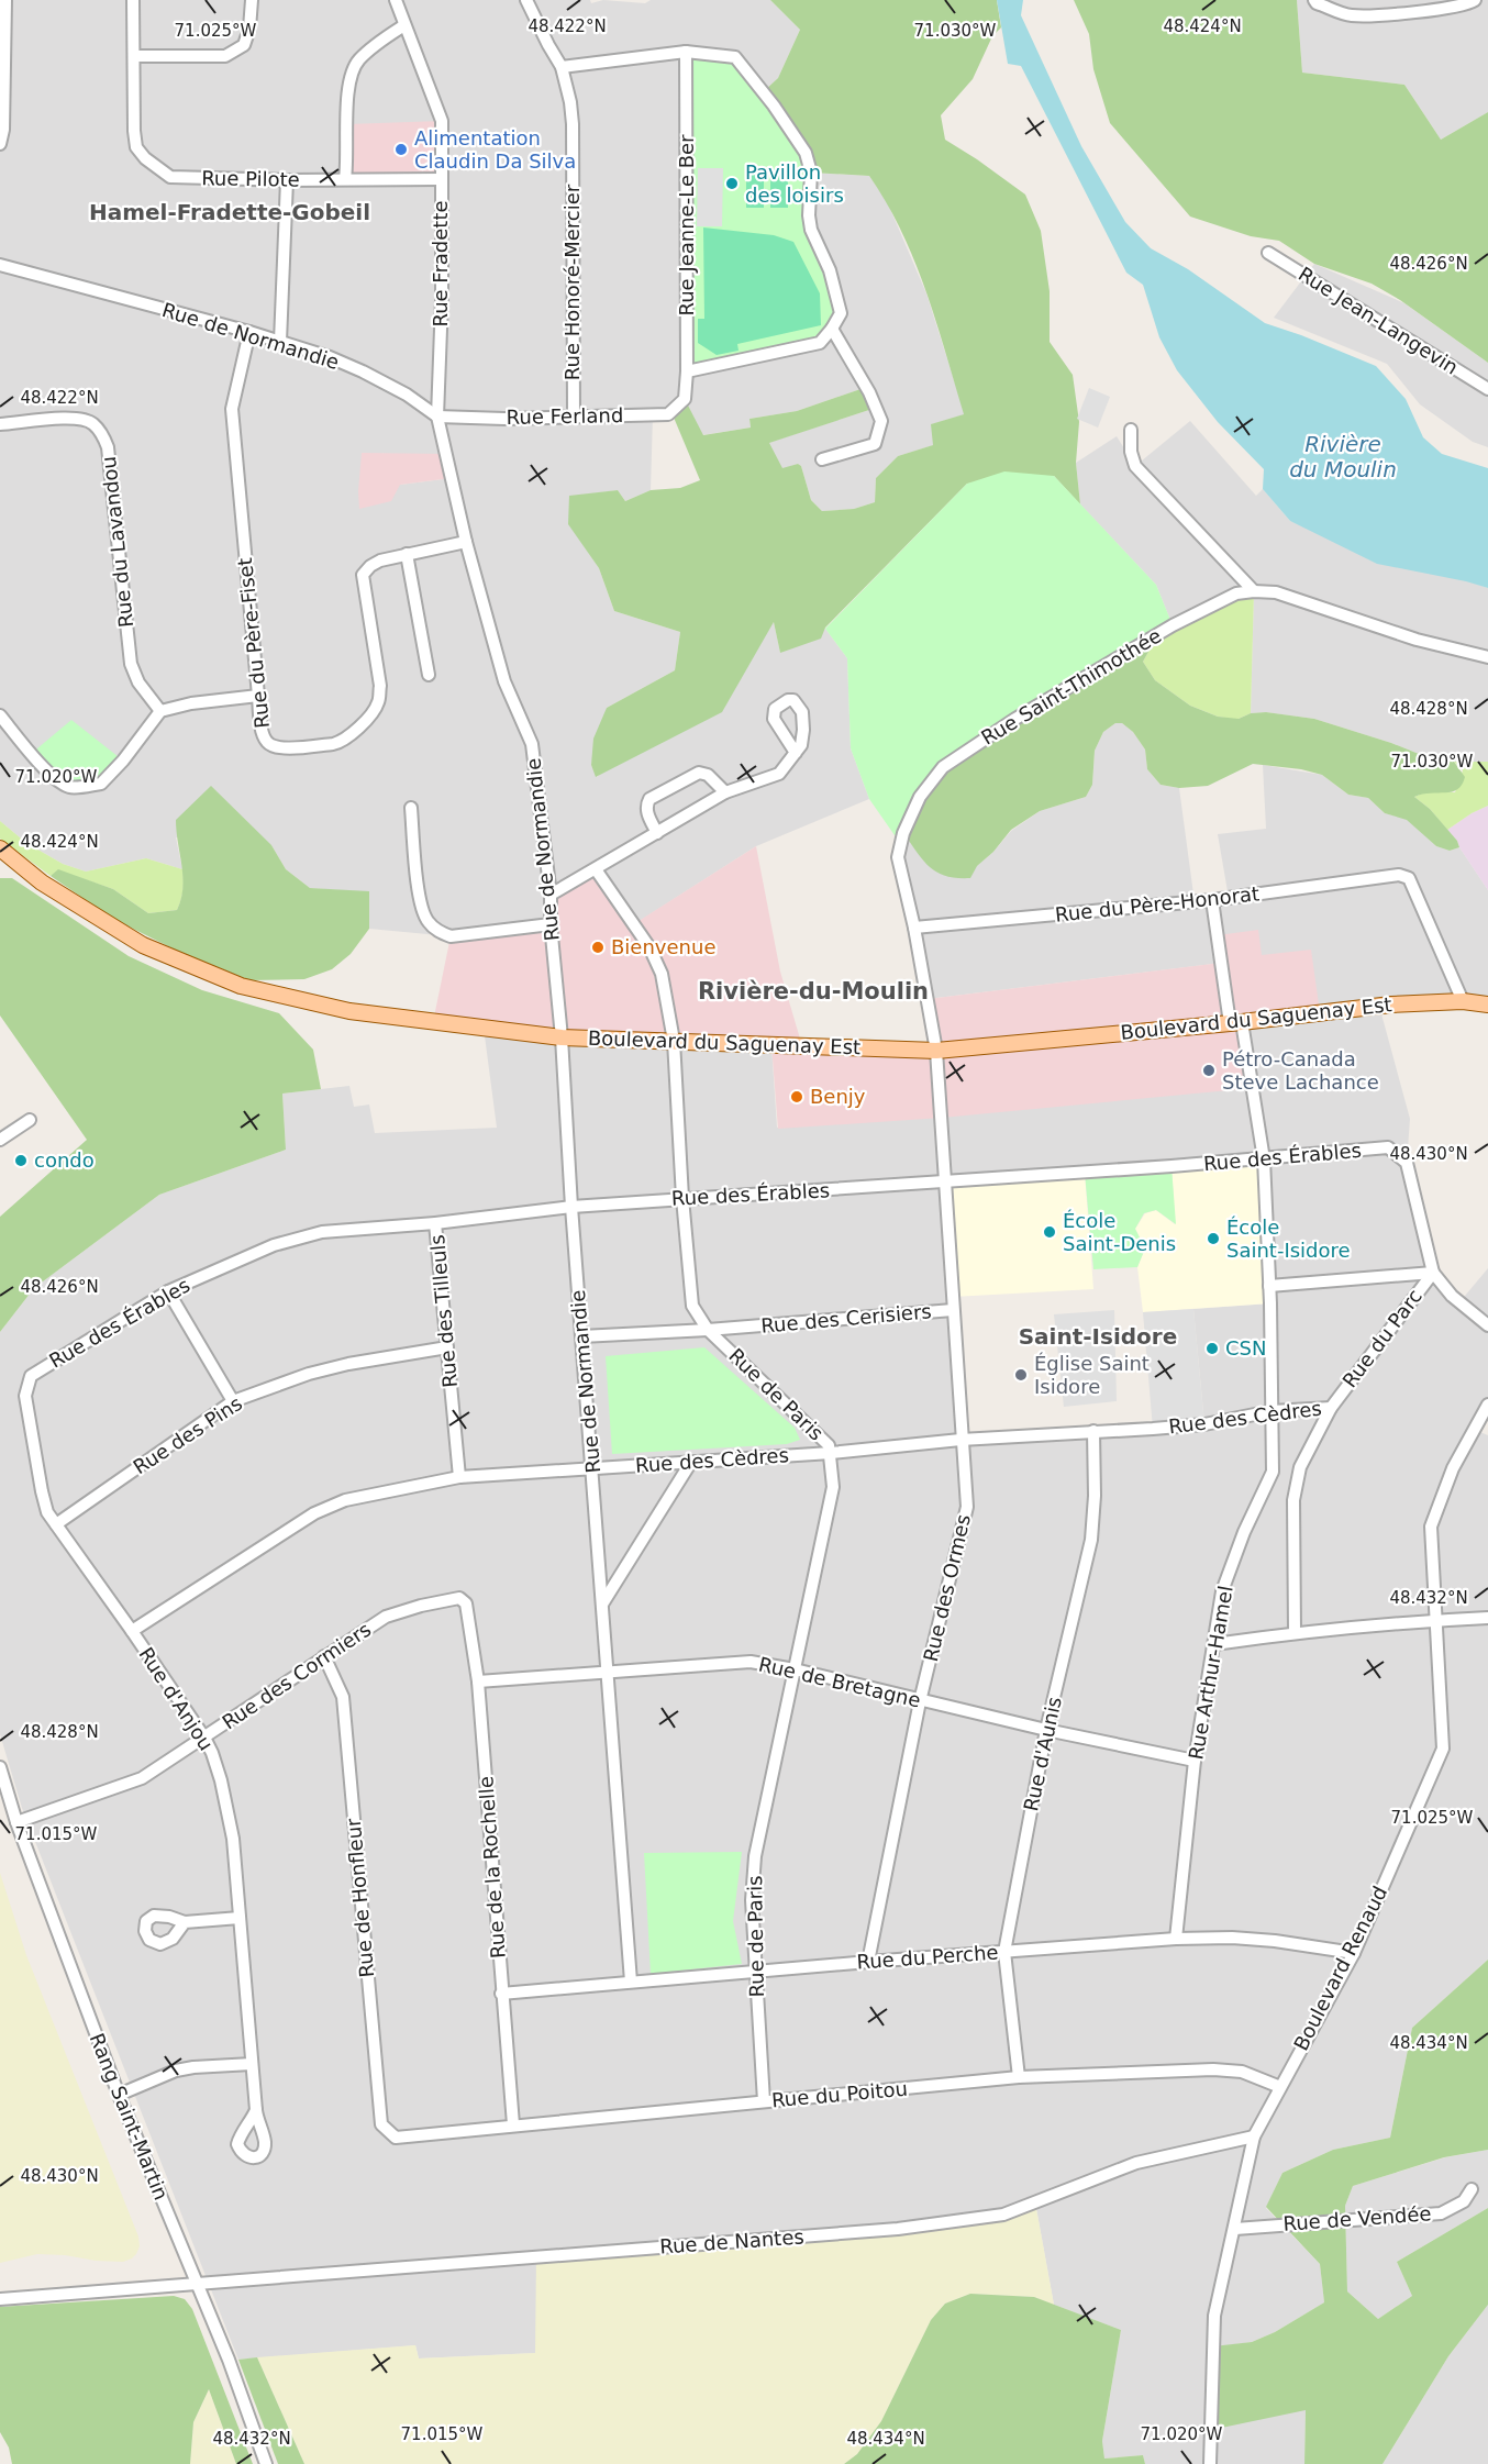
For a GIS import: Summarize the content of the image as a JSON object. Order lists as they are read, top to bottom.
{
  "streets": {
    "main road": ["Boulevard du Saguenay Est"],
    "street": [
      "Rue Pilote",
      "Rue Jeanne-Le Ber",
      "Rue Fradette",
      "Rue Honoré-Mercier",
      "Rue Jean-Langevin",
      "Rue de Normandie",
      "Rue Ferland",
      "Rue du Lavandou",
      "Rue du Père-Fiset",
      "Rue Saint-Thimothée",
      "Rue du Père-Honorat",
      "Rue des Érables",
      "Rue des Tilleuls",
      "Rue des Cerisiers",
      "Rue du Parc",
      "Rue de Paris",
      "Rue des Cèdres",
      "Rue des Pins",
      "Rue des Ormes",
      "Rue Arthur-Hamel",
      "Rue des Cormiers",
      "Rue de Bretagne",
      "Rue d'Anjou",
      "Rue d'Aunis",
      "Rue de la Rochelle",
      "Rue de Honfleur",
      "Rue du Perche",
      "Boulevard Renaud",
      "Rue du Poitou",
      "Rang Saint-Martin",
      "Rue de Vendée",
      "Rue de Nantes"
    ]
  },
  "crossings": [
    ["Rue Pilote", "Rue Fradette"],
    ["Rue Jeanne-Le Ber", "Rue Ferland"],
    ["Rue Fradette", "Rue de Normandie"],
    ["Rue Fradette", "Rue Ferland"],
    ["Rue Honoré-Mercier", "Rue Ferland"],
    ["Rue de Normandie", "Rue Ferland"],
    ["Rue de Normandie", "Rue du Père-Fiset"],
    ["Rue de Normandie", "Boulevard du Saguenay Est"],
    ["Rue de Normandie", "Rue des Érables"],
    ["Rue de Normandie", "Rue des Cerisiers"],
    ["Rue de Normandie", "Rue des Cèdres"],
    ["Rue de Normandie", "Rue de Bretagne"],
    ["Rue de Normandie", "Rue du Perche"],
    ["Rue Saint-Thimothée", "Rue du Père-Honorat"],
    ["Rue Saint-Thimothée", "Boulevard du Saguenay Est"],
    ["Rue Saint-Thimothée", "Rue des Ormes"],
    ["Rue du Père-Honorat", "Boulevard du Saguenay Est"],
    ["Rue du Père-Honorat", "Rue Arthur-Hamel"],
    ["Boulevard du Saguenay Est", "Rue de Paris"],
    ["Boulevard du Saguenay Est", "Rue des Ormes"],
    ["Boulevard du Saguenay Est", "Rue Arthur-Hamel"],
    ["Rue des Érables", "Rue des Tilleuls"],
    ["Rue des Érables", "Rue du Parc"],
    ["Rue des Érables", "Rue de Paris"],
    ["Rue des Érables", "Rue des Ormes"],
    ["Rue des Érables", "Rue Arthur-Hamel"],
    ["Rue des Érables", "Rue d'Anjou"],
    ["Rue des Tilleuls", "Rue des Cèdres"],
    ["Rue des Tilleuls", "Rue des Pins"],
    ["Rue des Cerisiers", "Rue de Paris"],
    ["Rue des Cerisiers", "Rue des Ormes"],
    ["Rue du Parc", "Rue des Cèdres"],
    ["Rue de Paris", "Rue des Cèdres"],
    ["Rue de Paris", "Rue de Bretagne"],
    ["Rue de Paris", "Rue du Perche"],
    ["Rue de Paris", "Rue du Poitou"],
    ["Rue des Cèdres", "Rue des Ormes"],
    ["Rue des Cèdres", "Rue Arthur-Hamel"],
    ["Rue des Cèdres", "Rue d'Anjou"],
    ["Rue des Cèdres", "Rue d'Aunis"],
    ["Rue des Pins", "Rue d'Anjou"],
    ["Rue des Ormes", "Rue de Bretagne"],
    ["Rue des Ormes", "Rue du Perche"],
    ["Rue Arthur-Hamel", "Rue de Bretagne"],
    ["Rue Arthur-Hamel", "Rue du Perche"],
    ["Rue des Cormiers", "Rue d'Anjou"],
    ["Rue des Cormiers", "Rue de la Rochelle"],
    ["Rue des Cormiers", "Rue de Honfleur"],
    ["Rue des Cormiers", "Rang Saint-Martin"],
    ["Rue de Bretagne", "Rue d'Aunis"],
    ["Rue de Bretagne", "Rue de la Rochelle"],
    ["Rue d'Aunis", "Rue du Perche"],
    ["Rue d'Aunis", "Rue du Poitou"],
    ["Rue de la Rochelle", "Rue du Perche"],
    ["Rue de la Rochelle", "Rue du Poitou"],
    ["Rue de Honfleur", "Rue du Poitou"],
    ["Rue du Perche", "Boulevard Renaud"],
    ["Boulevard Renaud", "Rue du Poitou"],
    ["Boulevard Renaud", "Rue de Vendée"],
    ["Boulevard Renaud", "Rue de Nantes"],
    ["Rang Saint-Martin", "Rue de Nantes"]
  ],
  "districts": ["Hamel-Fradette-Gobeil", "Rivière-du-Moulin", "Saint-Isidore"],
  "water": ["Rivière du Moulin"],
  "places": [
    "Alimentation Claudin Da Silva",
    "Pavillon des loisirs",
    "Bienvenue",
    "Pétro-Canada Steve Lachance",
    "Benjy",
    "condo",
    "École Saint-Denis",
    "École Saint-Isidore",
    "CSN",
    "Église Saint Isidore"
  ],
  "coordinates": [
    "48.422°N",
    "48.424°N",
    "71.025°W",
    "71.030°W",
    "48.426°N",
    "48.428°N",
    "71.020°W",
    "48.430°N",
    "48.432°N",
    "71.015°W",
    "48.434°N"
  ]
}
